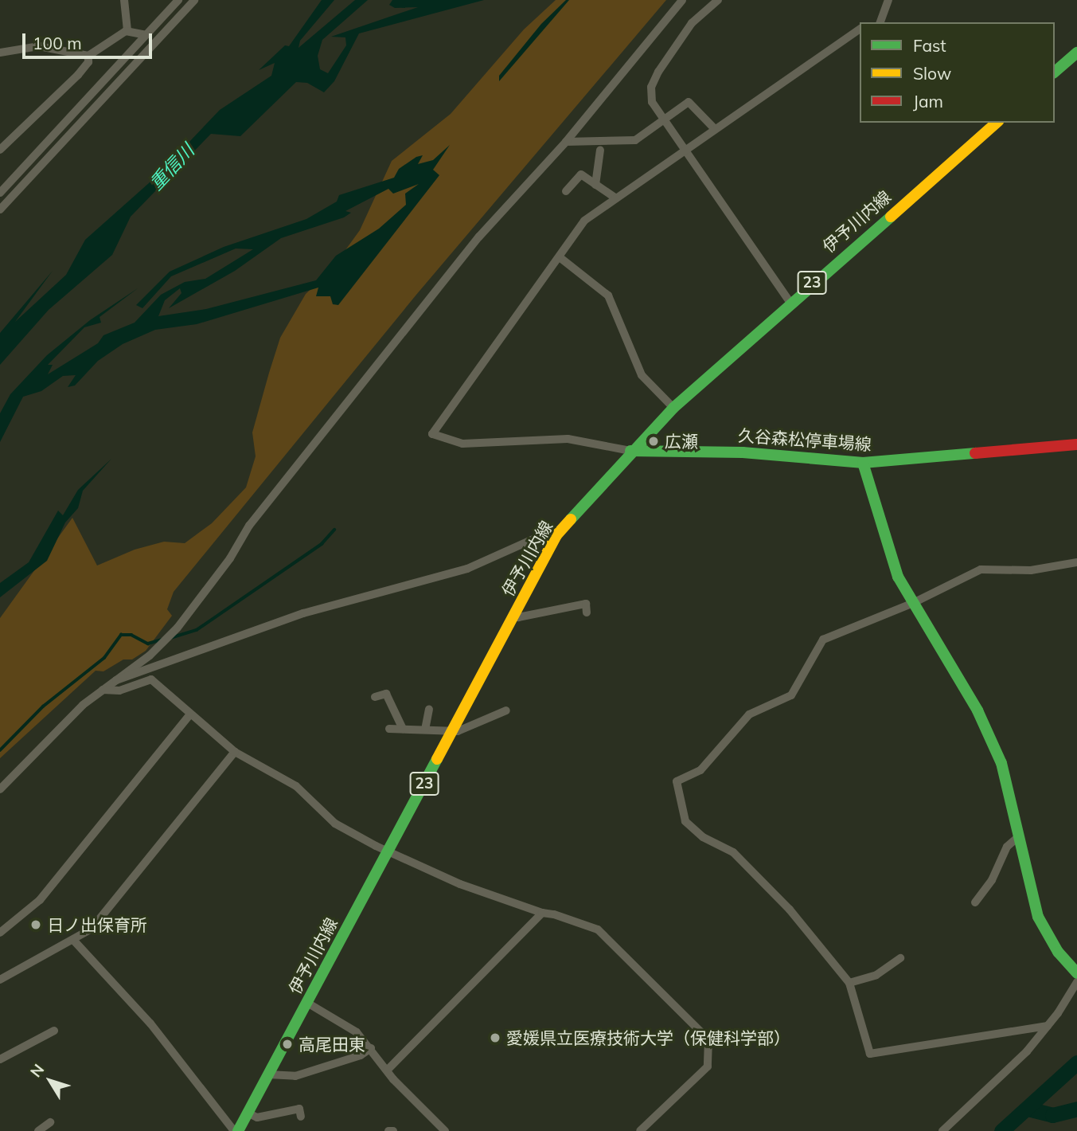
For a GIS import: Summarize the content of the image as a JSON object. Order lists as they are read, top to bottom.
{
  "streets": {
    "main road": ["伊予川内線", "23", "久谷森松停車場線"]
  },
  "crossings": [
    ["伊予川内線", "久谷森松停車場線"]
  ],
  "water": ["重信川"],
  "places": [
    "広瀬",
    "日ノ出保育所",
    "愛媛県立医療技術大学（保健科学部）",
    "高尾田東"
  ],
  "legend": ["Fast", "Slow", "Jam"],
  "scale_bar": "100 m",
  "north": "top left"
}
